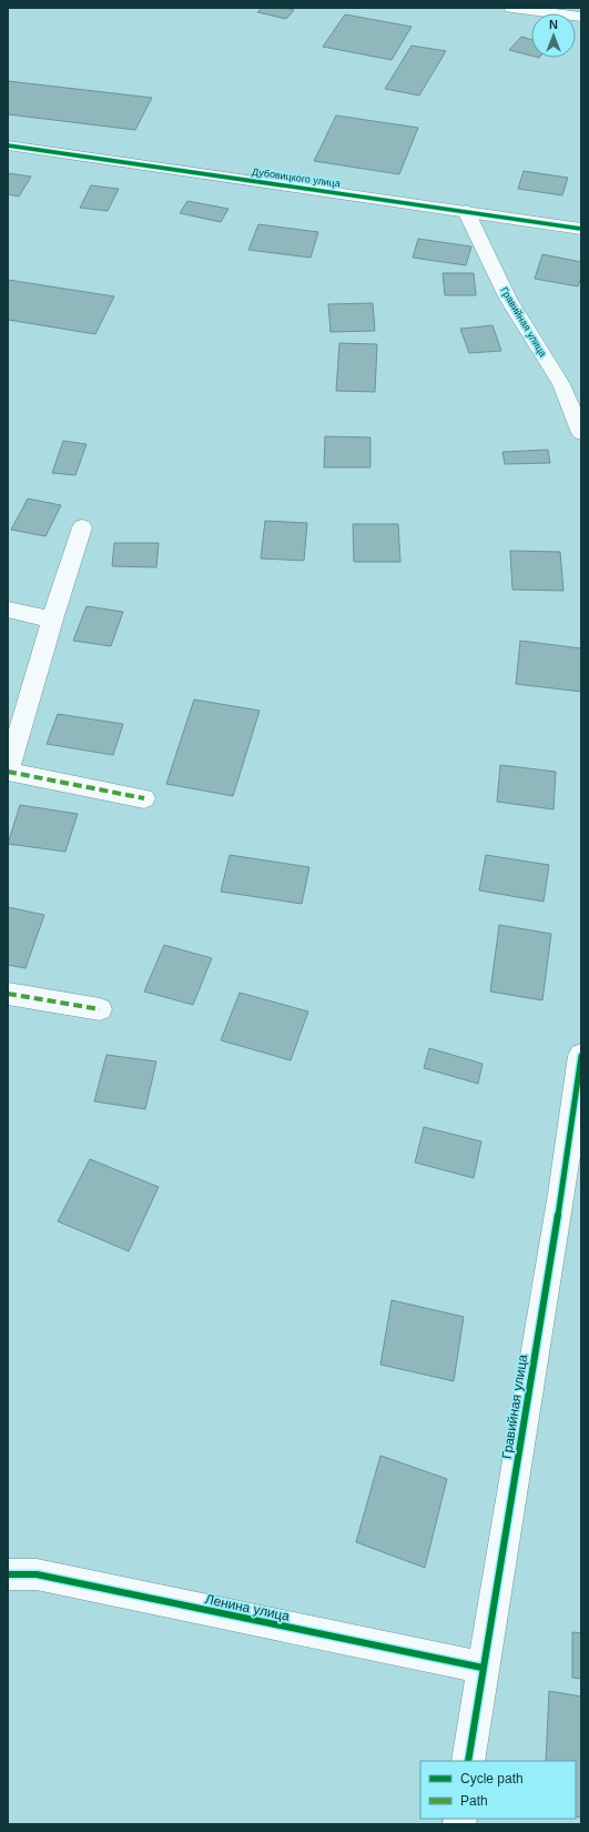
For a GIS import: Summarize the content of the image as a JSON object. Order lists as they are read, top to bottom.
{
  "streets": {
    "street": ["Дубовицкого улица", "Гравийная улица", "Ленина улица"]
  },
  "crossings": [
    ["Дубовицкого улица", "Гравийная улица"],
    ["Гравийная улица", "Ленина улица"]
  ],
  "legend": ["Cycle path", "Path"],
  "north": "top"
}
